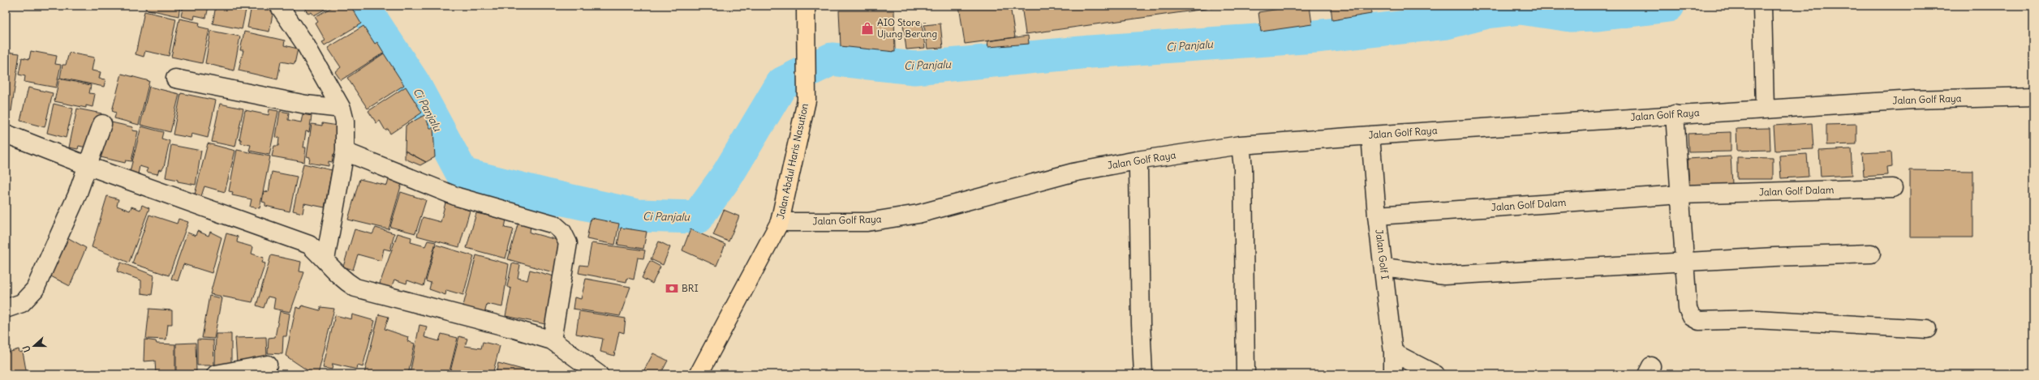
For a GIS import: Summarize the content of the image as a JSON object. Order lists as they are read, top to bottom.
{
  "streets": {
    "highway": ["Jalan Abdul Haris Nasution"],
    "street": ["Jalan Golf Raya", "Jalan Golf Dalam", "Jalan Golf I"]
  },
  "crossings": [
    ["Jalan Golf Raya", "Jalan Abdul Haris Nasution"],
    ["Jalan Golf Raya", "Jalan Golf I"],
    ["Jalan Golf Dalam", "Jalan Golf I"]
  ],
  "water": ["Ci Panjalu"],
  "places": {
    "shop": ["AIO Store - Ujung Berung"],
    "bank": ["BRI"]
  },
  "north": "left"
}
